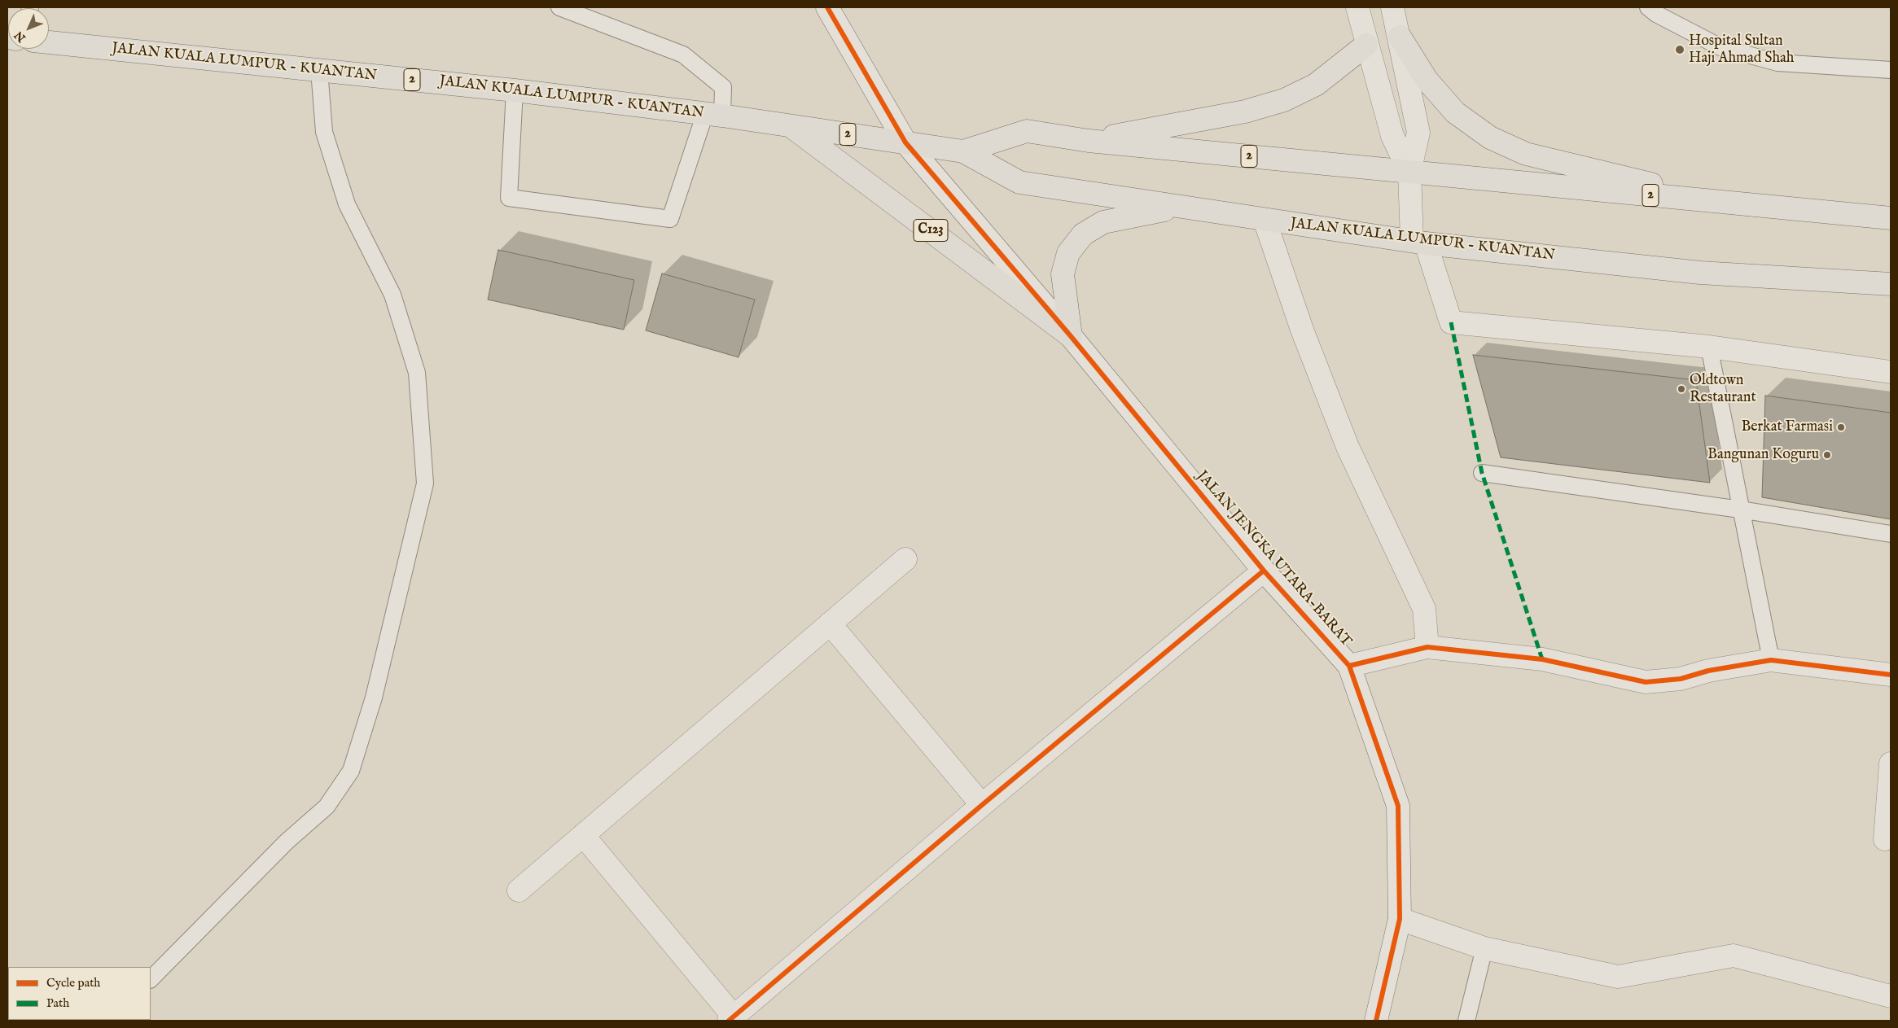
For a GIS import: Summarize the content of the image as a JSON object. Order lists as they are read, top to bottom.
{
  "streets": {
    "highway": ["JALAN KUALA LUMPUR - KUANTAN", "2", "C123"],
    "street": ["JALAN JENGKA UTARA-BARAT"]
  },
  "crossings": [
    ["JALAN KUALA LUMPUR - KUANTAN", "C123"],
    ["JALAN KUALA LUMPUR - KUANTAN", "JALAN JENGKA UTARA-BARAT"],
    ["C123", "JALAN JENGKA UTARA-BARAT"]
  ],
  "places": [
    "Hospital Sultan Haji Ahmad Shah",
    "Oldtown Restaurant",
    "Berkat Farmasi",
    "Bangunan Koguru"
  ],
  "legend": ["Cycle path", "Path"],
  "north": "bottom left"
}
